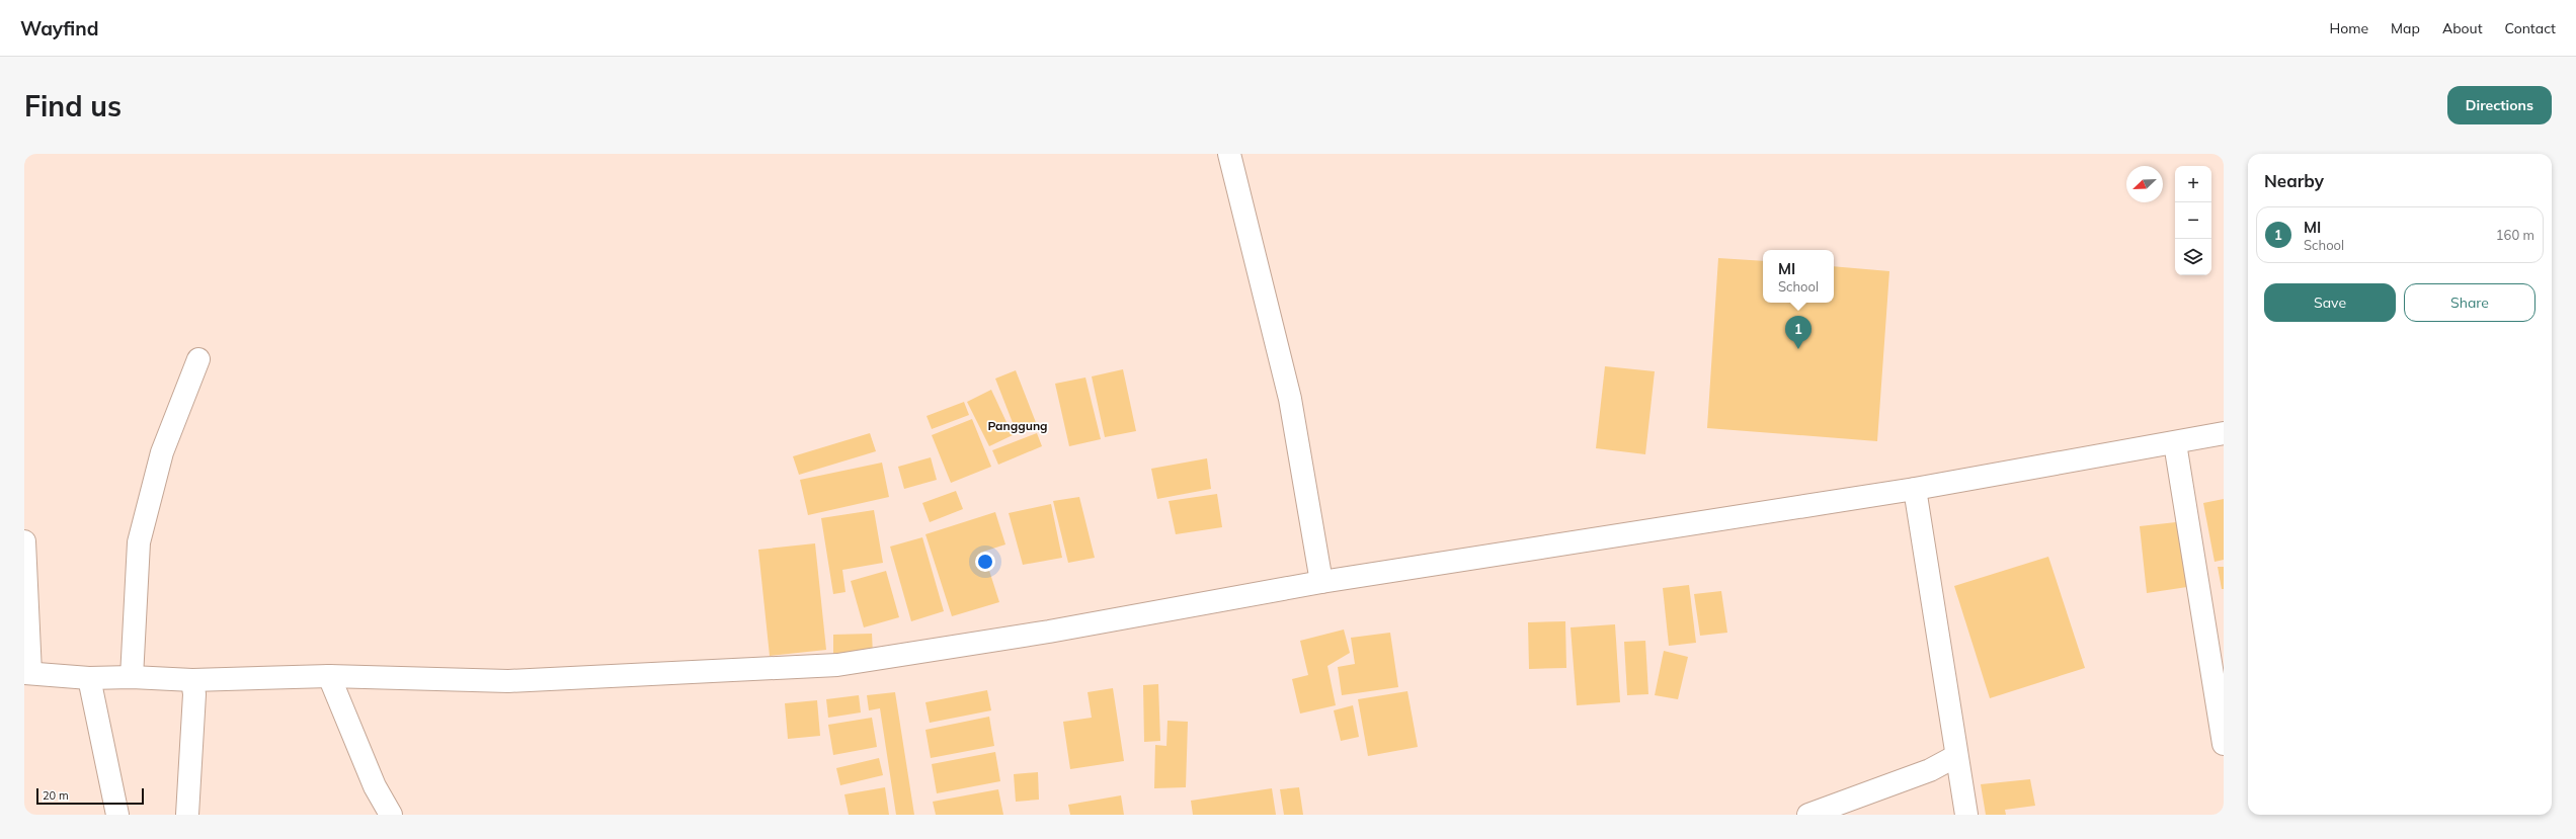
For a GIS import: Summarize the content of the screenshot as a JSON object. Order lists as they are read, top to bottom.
{
  "districts": ["Panggung"],
  "scale_bar": "20 m",
  "north": "bottom left",
  "page": {
    "header": "Wayfind",
    "nav": [
      "Home",
      "Map",
      "About",
      "Contact"
    ],
    "buttons": [
      "Directions",
      ["Save", "Share"]
    ],
    "title": "Find us",
    "heading": "Nearby",
    "map_buttons": ["+", "−"],
    "list": [
      {
        "mark": "1",
        "name": "MI",
        "note": "School",
        "value": "160 m"
      }
    ],
    "popup": ["MI", "School"],
    "pins": "1",
    "scale": "20 m"
  }
}
